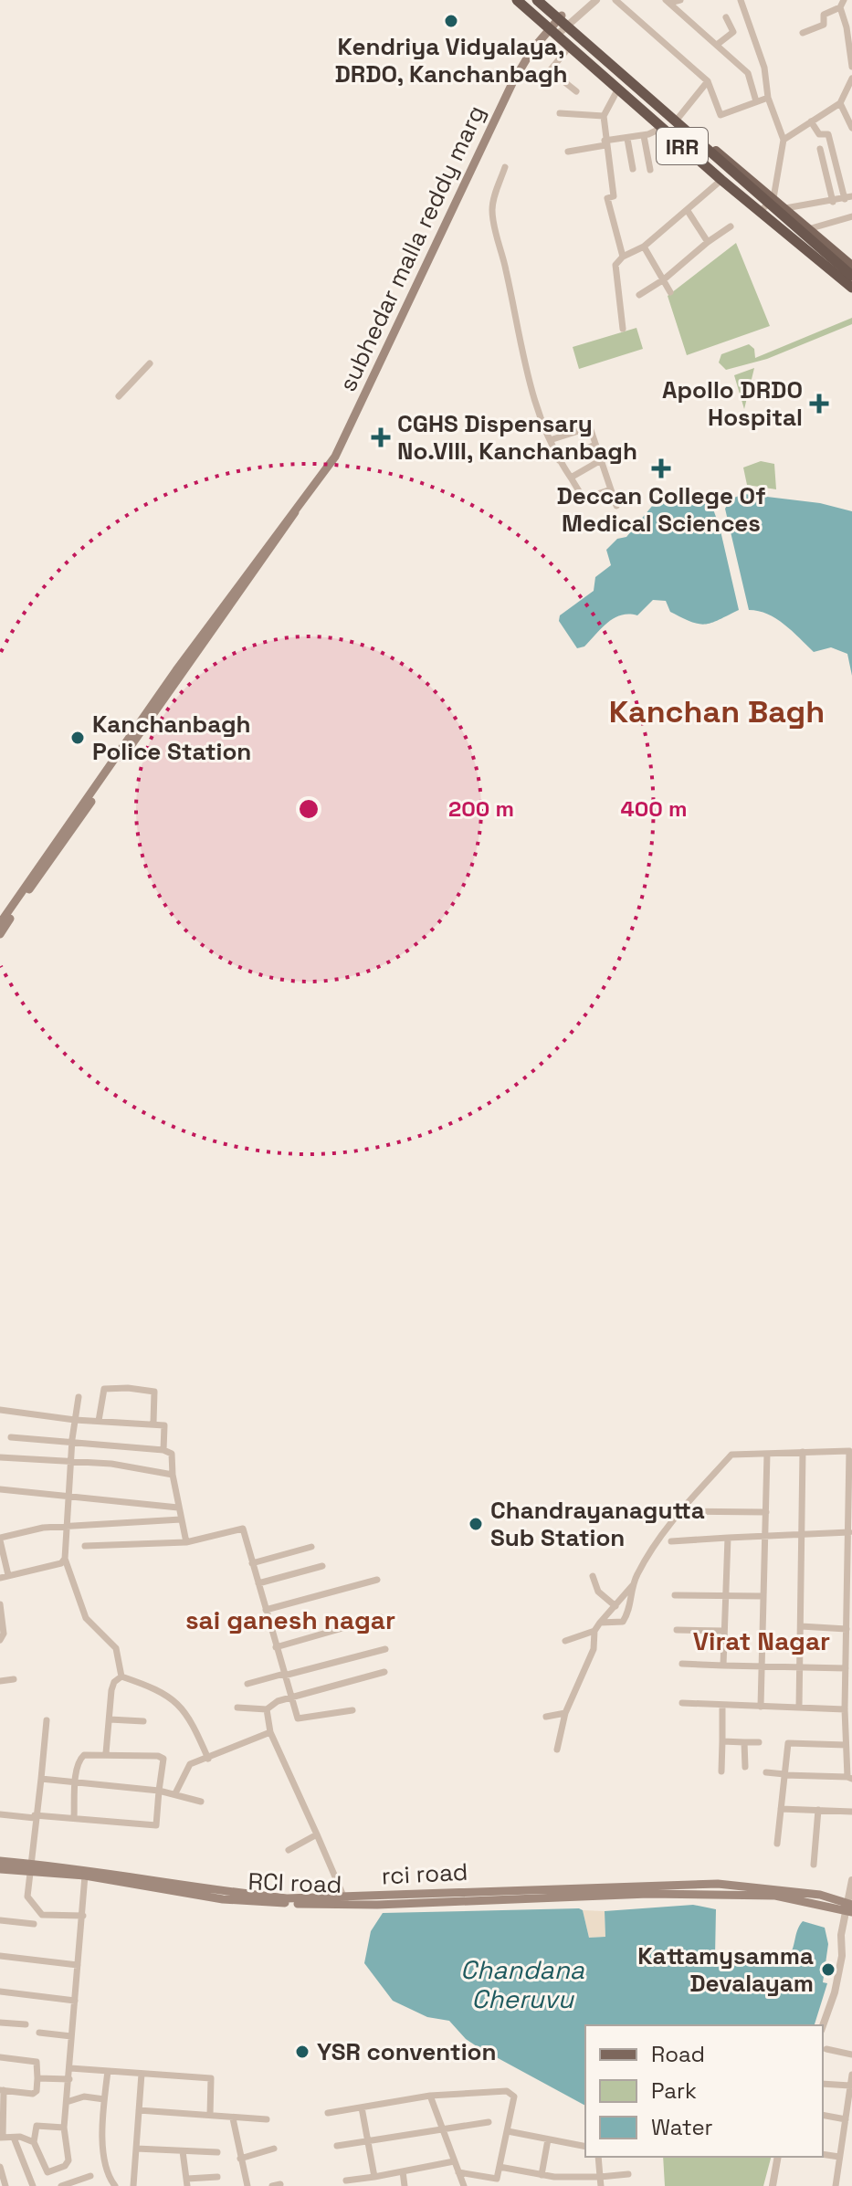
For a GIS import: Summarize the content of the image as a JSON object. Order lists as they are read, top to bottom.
{
  "streets": {
    "highway": ["IRR"],
    "main road": ["subhedar malla reddy marg", "rci road", "RCI road"]
  },
  "crossings": [
    ["IRR", "subhedar malla reddy marg"],
    ["rci road", "RCI road"]
  ],
  "districts": ["Kanchan Bagh", "sai ganesh nagar", "Virat Nagar"],
  "water": ["Chandana Cheruvu"],
  "places": {
    "other": [
      "Kendriya Vidyalaya, DRDO, Kanchanbagh",
      "Kanchanbagh Police Station",
      "Chandrayanagutta Sub Station",
      "Kattamysamma Devalayam",
      "YSR convention"
    ],
    "health": ["Apollo DRDO Hospital", "CGHS Dispensary No.VIII, Kanchanbagh", "Deccan College Of Medical Sciences"]
  },
  "legend": ["Road", "Park", "Water"],
  "rings": ["200 m", "400 m"]
}
